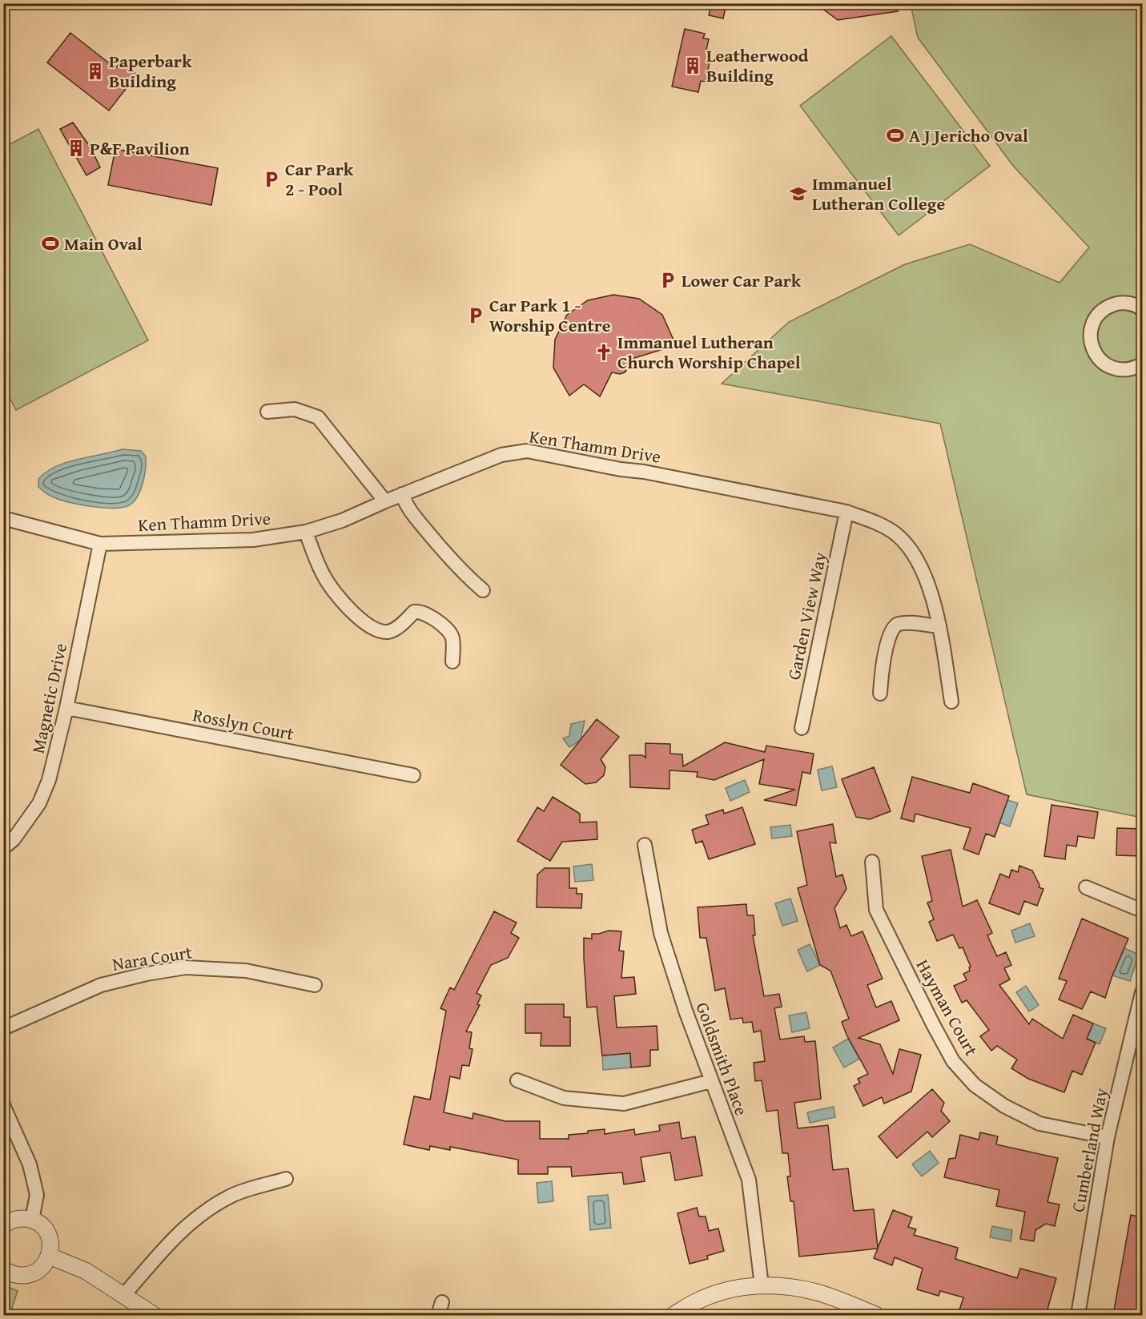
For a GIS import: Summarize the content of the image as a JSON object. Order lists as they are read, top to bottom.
{
  "streets": {
    "street": [
      "Ken Thamm Drive",
      "Garden View Way",
      "Magnetic Drive",
      "Rosslyn Court",
      "Nara Court",
      "Hayman Court",
      "Goldsmith Place",
      "Cumberland Way"
    ]
  },
  "crossings": [
    ["Ken Thamm Drive", "Garden View Way"],
    ["Ken Thamm Drive", "Magnetic Drive"],
    ["Magnetic Drive", "Rosslyn Court"],
    ["Hayman Court", "Cumberland Way"]
  ],
  "places": {
    "building": ["Leatherwood Building", "Paperbark Building", "P&F Pavilion"],
    "sports": ["A J Jericho Oval", "Main Oval"],
    "parking": ["Car Park 2 - Pool", "Lower Car Park", "Car Park 1 - Worship Centre"],
    "school or university": ["Immanuel Lutheran College"],
    "church": ["Immanuel Lutheran Church Worship Chapel"]
  }
}
